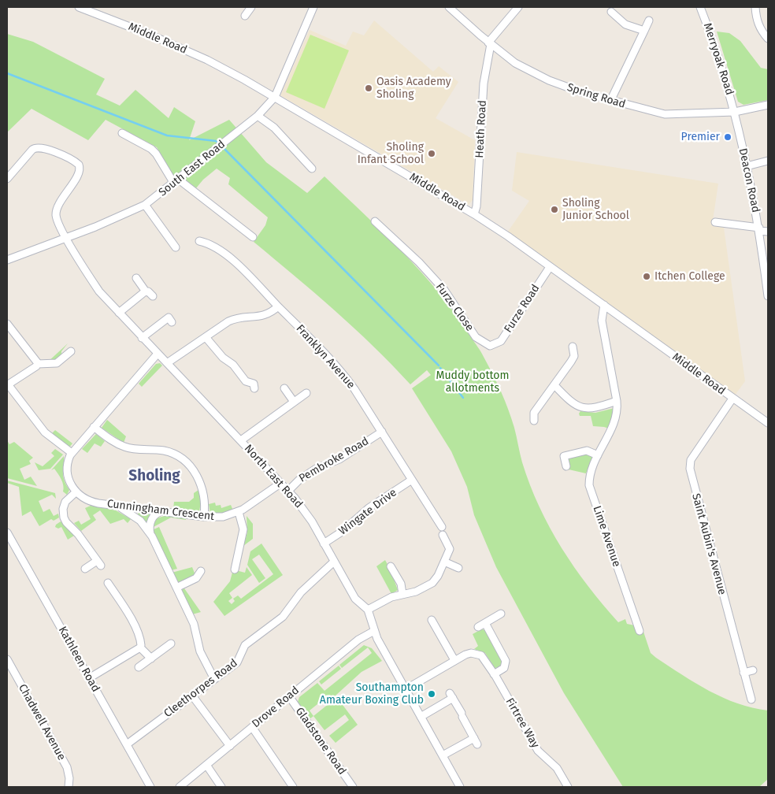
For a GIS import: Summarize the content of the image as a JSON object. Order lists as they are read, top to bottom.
{
  "streets": {
    "street": [
      "Middle Road",
      "Merryoak Road",
      "Spring Road",
      "Heath Road",
      "South East Road",
      "Deacon Road",
      "Furze Close",
      "Furze Road",
      "Franklyn Avenue",
      "Pembroke Road",
      "North East Road",
      "Cunningham Crescent",
      "Wingate Drive",
      "Lime Avenue",
      "Saint Aubin's Avenue",
      "Kathleen Road",
      "Cleethorpes Road",
      "Drove Road",
      "Chadwell Avenue",
      "Firtree Way",
      "Gladstone Road"
    ]
  },
  "crossings": [
    ["Middle Road", "Heath Road"],
    ["Middle Road", "South East Road"],
    ["Middle Road", "Furze Road"],
    ["Middle Road", "Lime Avenue"],
    ["Middle Road", "Saint Aubin's Avenue"],
    ["Merryoak Road", "Spring Road"],
    ["Merryoak Road", "Deacon Road"],
    ["Spring Road", "Heath Road"],
    ["Spring Road", "Deacon Road"],
    ["South East Road", "North East Road"],
    ["Furze Close", "Furze Road"],
    ["Franklyn Avenue", "Pembroke Road"],
    ["Franklyn Avenue", "Wingate Drive"],
    ["Pembroke Road", "North East Road"],
    ["North East Road", "Cunningham Crescent"],
    ["North East Road", "Wingate Drive"],
    ["North East Road", "Cleethorpes Road"],
    ["North East Road", "Drove Road"],
    ["North East Road", "Firtree Way"],
    ["Kathleen Road", "Cleethorpes Road"],
    ["Drove Road", "Gladstone Road"]
  ],
  "districts": ["Sholing"],
  "parks": ["Muddy bottom allotments"],
  "places": [
    "Oasis Academy Sholing",
    "Premier",
    "Sholing Infant School",
    "Sholing Junior School",
    "Itchen College",
    "Southampton Amateur Boxing Club"
  ]
}
